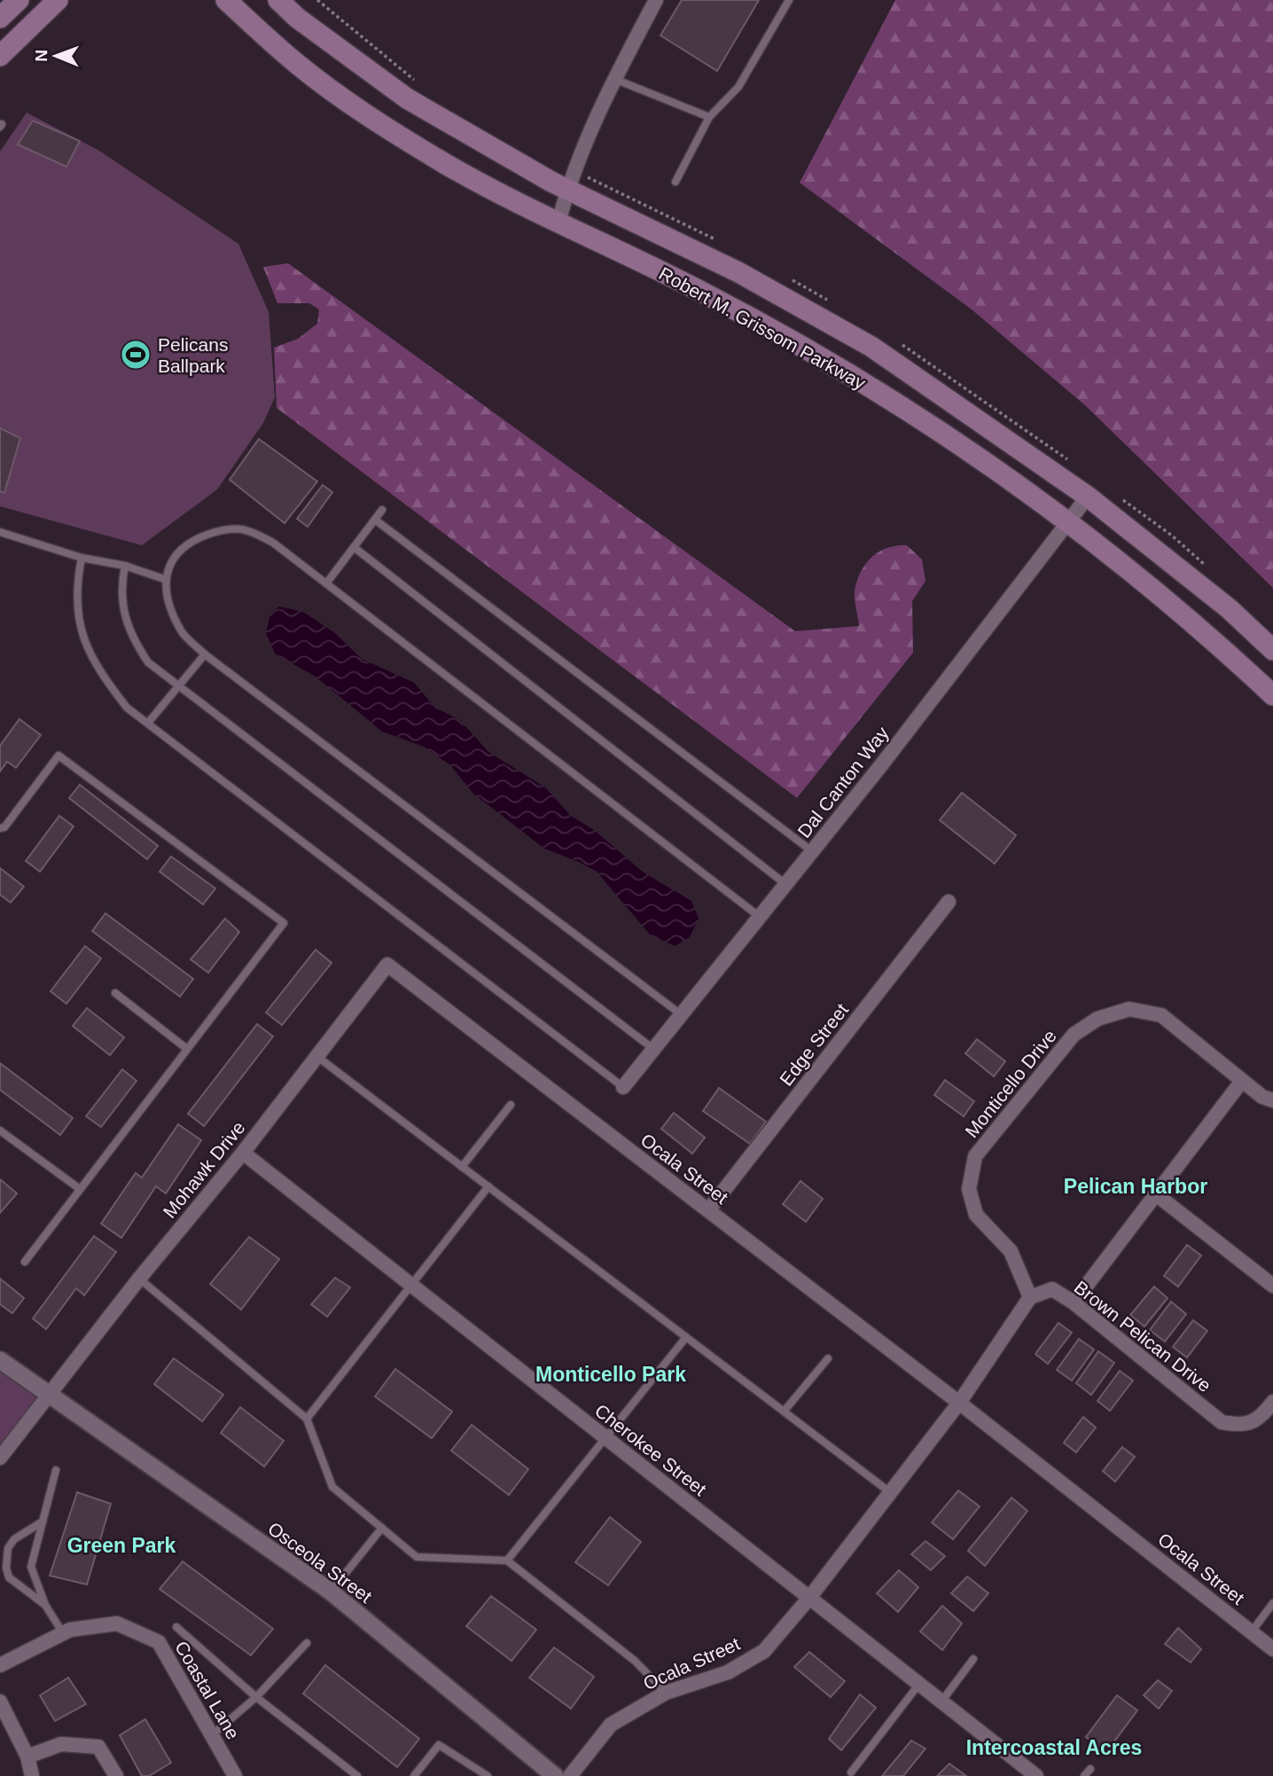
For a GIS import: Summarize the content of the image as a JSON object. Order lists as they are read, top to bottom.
{
  "streets": {
    "main road": ["Robert M. Grissom Parkway"],
    "street": [
      "Dal Canton Way",
      "Edge Street",
      "Monticello Drive",
      "Ocala Street",
      "Mohawk Drive",
      "Brown Pelican Drive",
      "Cherokee Street",
      "Osceola Street",
      "Coastal Lane"
    ]
  },
  "crossings": [
    ["Robert M. Grissom Parkway", "Dal Canton Way"],
    ["Edge Street", "Ocala Street"],
    ["Monticello Drive", "Brown Pelican Drive"],
    ["Ocala Street", "Mohawk Drive"],
    ["Ocala Street", "Cherokee Street"],
    ["Mohawk Drive", "Cherokee Street"],
    ["Mohawk Drive", "Osceola Street"]
  ],
  "districts": [
    "Pelican Harbor",
    "Monticello Park",
    "Green Park",
    "Intercoastal Acres"
  ],
  "places": {
    "sports": ["Pelicans Ballpark"]
  },
  "north": "left"
}
